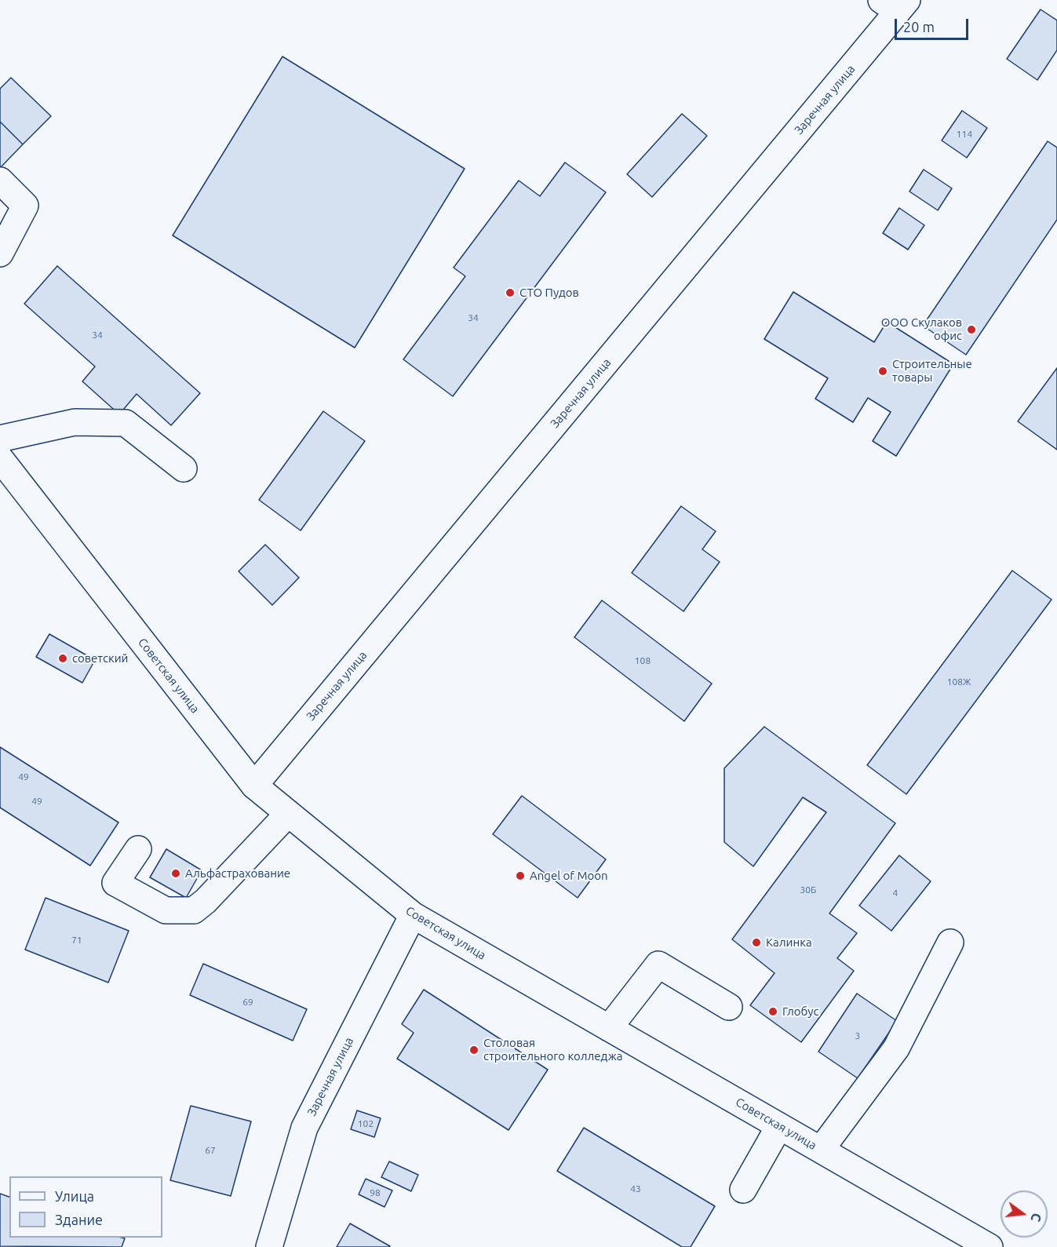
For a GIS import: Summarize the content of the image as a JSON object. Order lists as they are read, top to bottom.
{
  "streets": {
    "main road": ["Заречная улица", "Советская улица"]
  },
  "crossings": [
    ["Заречная улица", "Советская улица"]
  ],
  "places": [
    "СТО Пудов",
    "ООО Скулаков офис",
    "Строительные товары",
    "советский",
    "Альфастрахование",
    "Angel of Moon",
    "Калинка",
    "Глобус",
    "Столовая строительного колледжа"
  ],
  "house_numbers": [
    "114",
    "34",
    "34",
    "108",
    "108Ж",
    "49",
    "49",
    "30Б",
    "4",
    "71",
    "69",
    "3",
    "102",
    "67",
    "43",
    "98"
  ],
  "legend": ["Улица", "Здание"],
  "scale_bar": "20 m",
  "north": "right"
}
